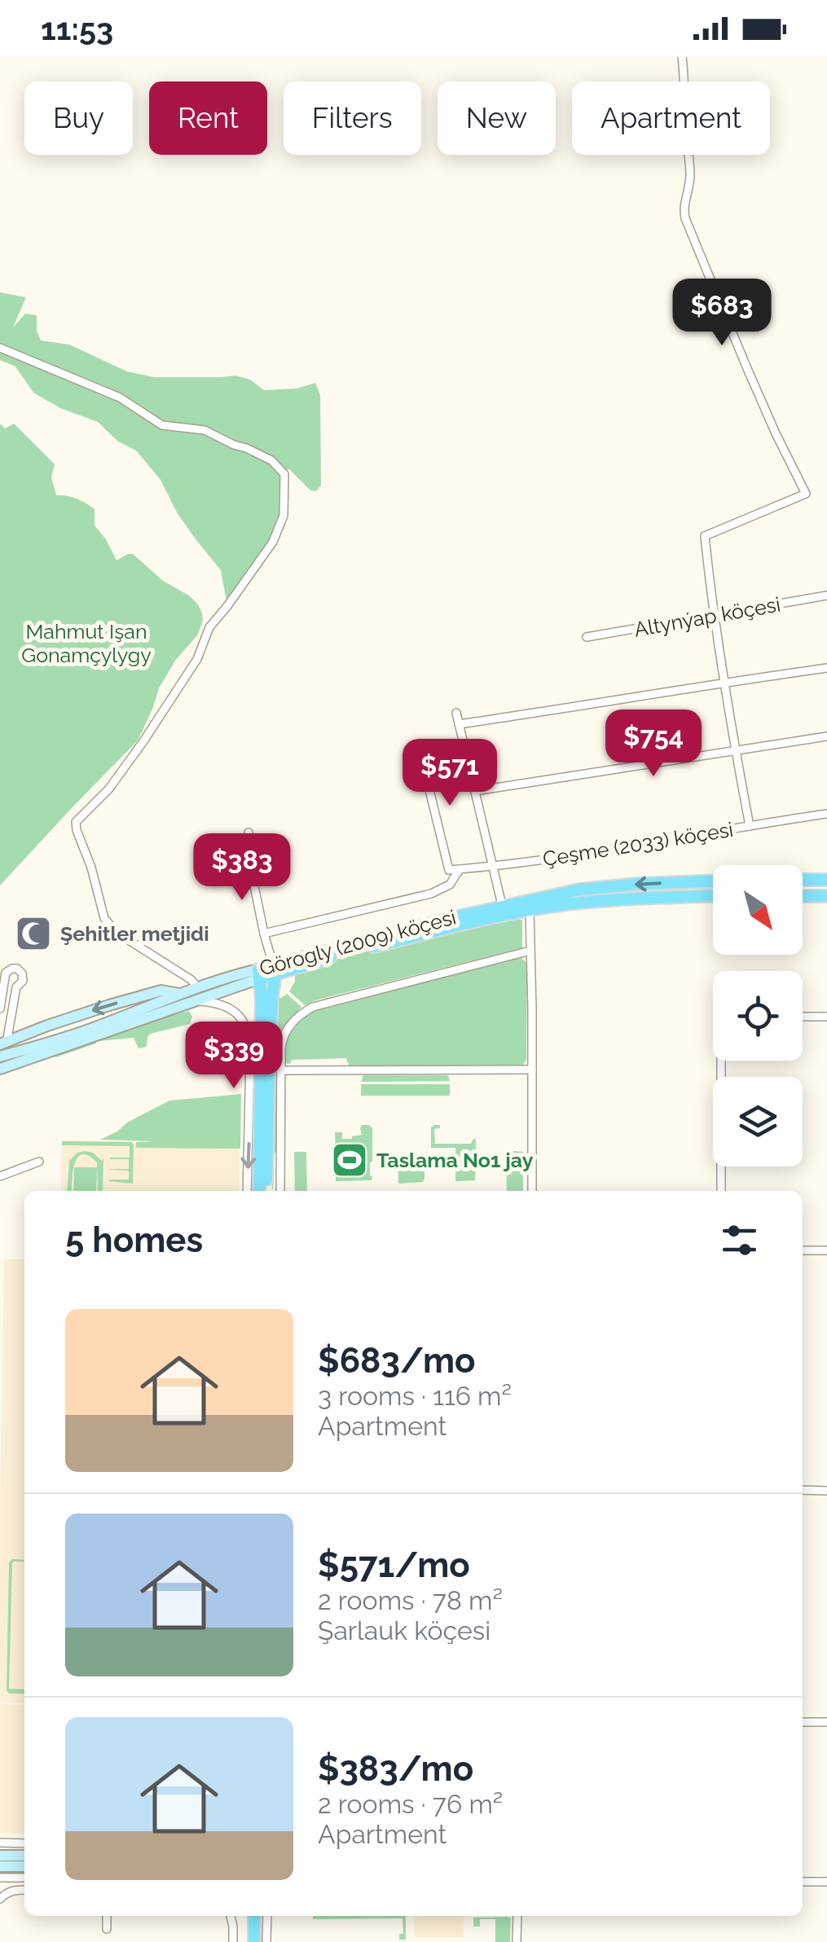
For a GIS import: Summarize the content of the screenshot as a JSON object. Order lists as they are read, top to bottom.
{
  "streets": {
    "main road": ["Görogly (2009) köçesi"],
    "street": ["Altynýap köçesi", "Çeşme (2033) köçesi"]
  },
  "parks": ["Mahmut Işan Gonamçylygy"],
  "places": {
    "mosque": ["Şehitler metjidi"],
    "sports": ["Taslama No1 jay"]
  },
  "north": "bottom right",
  "page": {
    "status": "11:53",
    "chip": [
      "Buy",
      "Rent",
      "Filters",
      "New",
      "Apartment"
    ],
    "price": [
      "$683",
      "$754",
      "$571",
      "$383",
      "$339"
    ],
    "heading": "5 homes",
    "list": [
      {
        "name": "$683/mo",
        "note": "3 rooms · 116 m² · Apartment"
      },
      {
        "name": "$571/mo",
        "note": "2 rooms · 78 m² · Şarlauk köçesi"
      },
      {
        "name": "$383/mo",
        "note": "2 rooms · 76 m² · Apartment"
      }
    ]
  }
}
